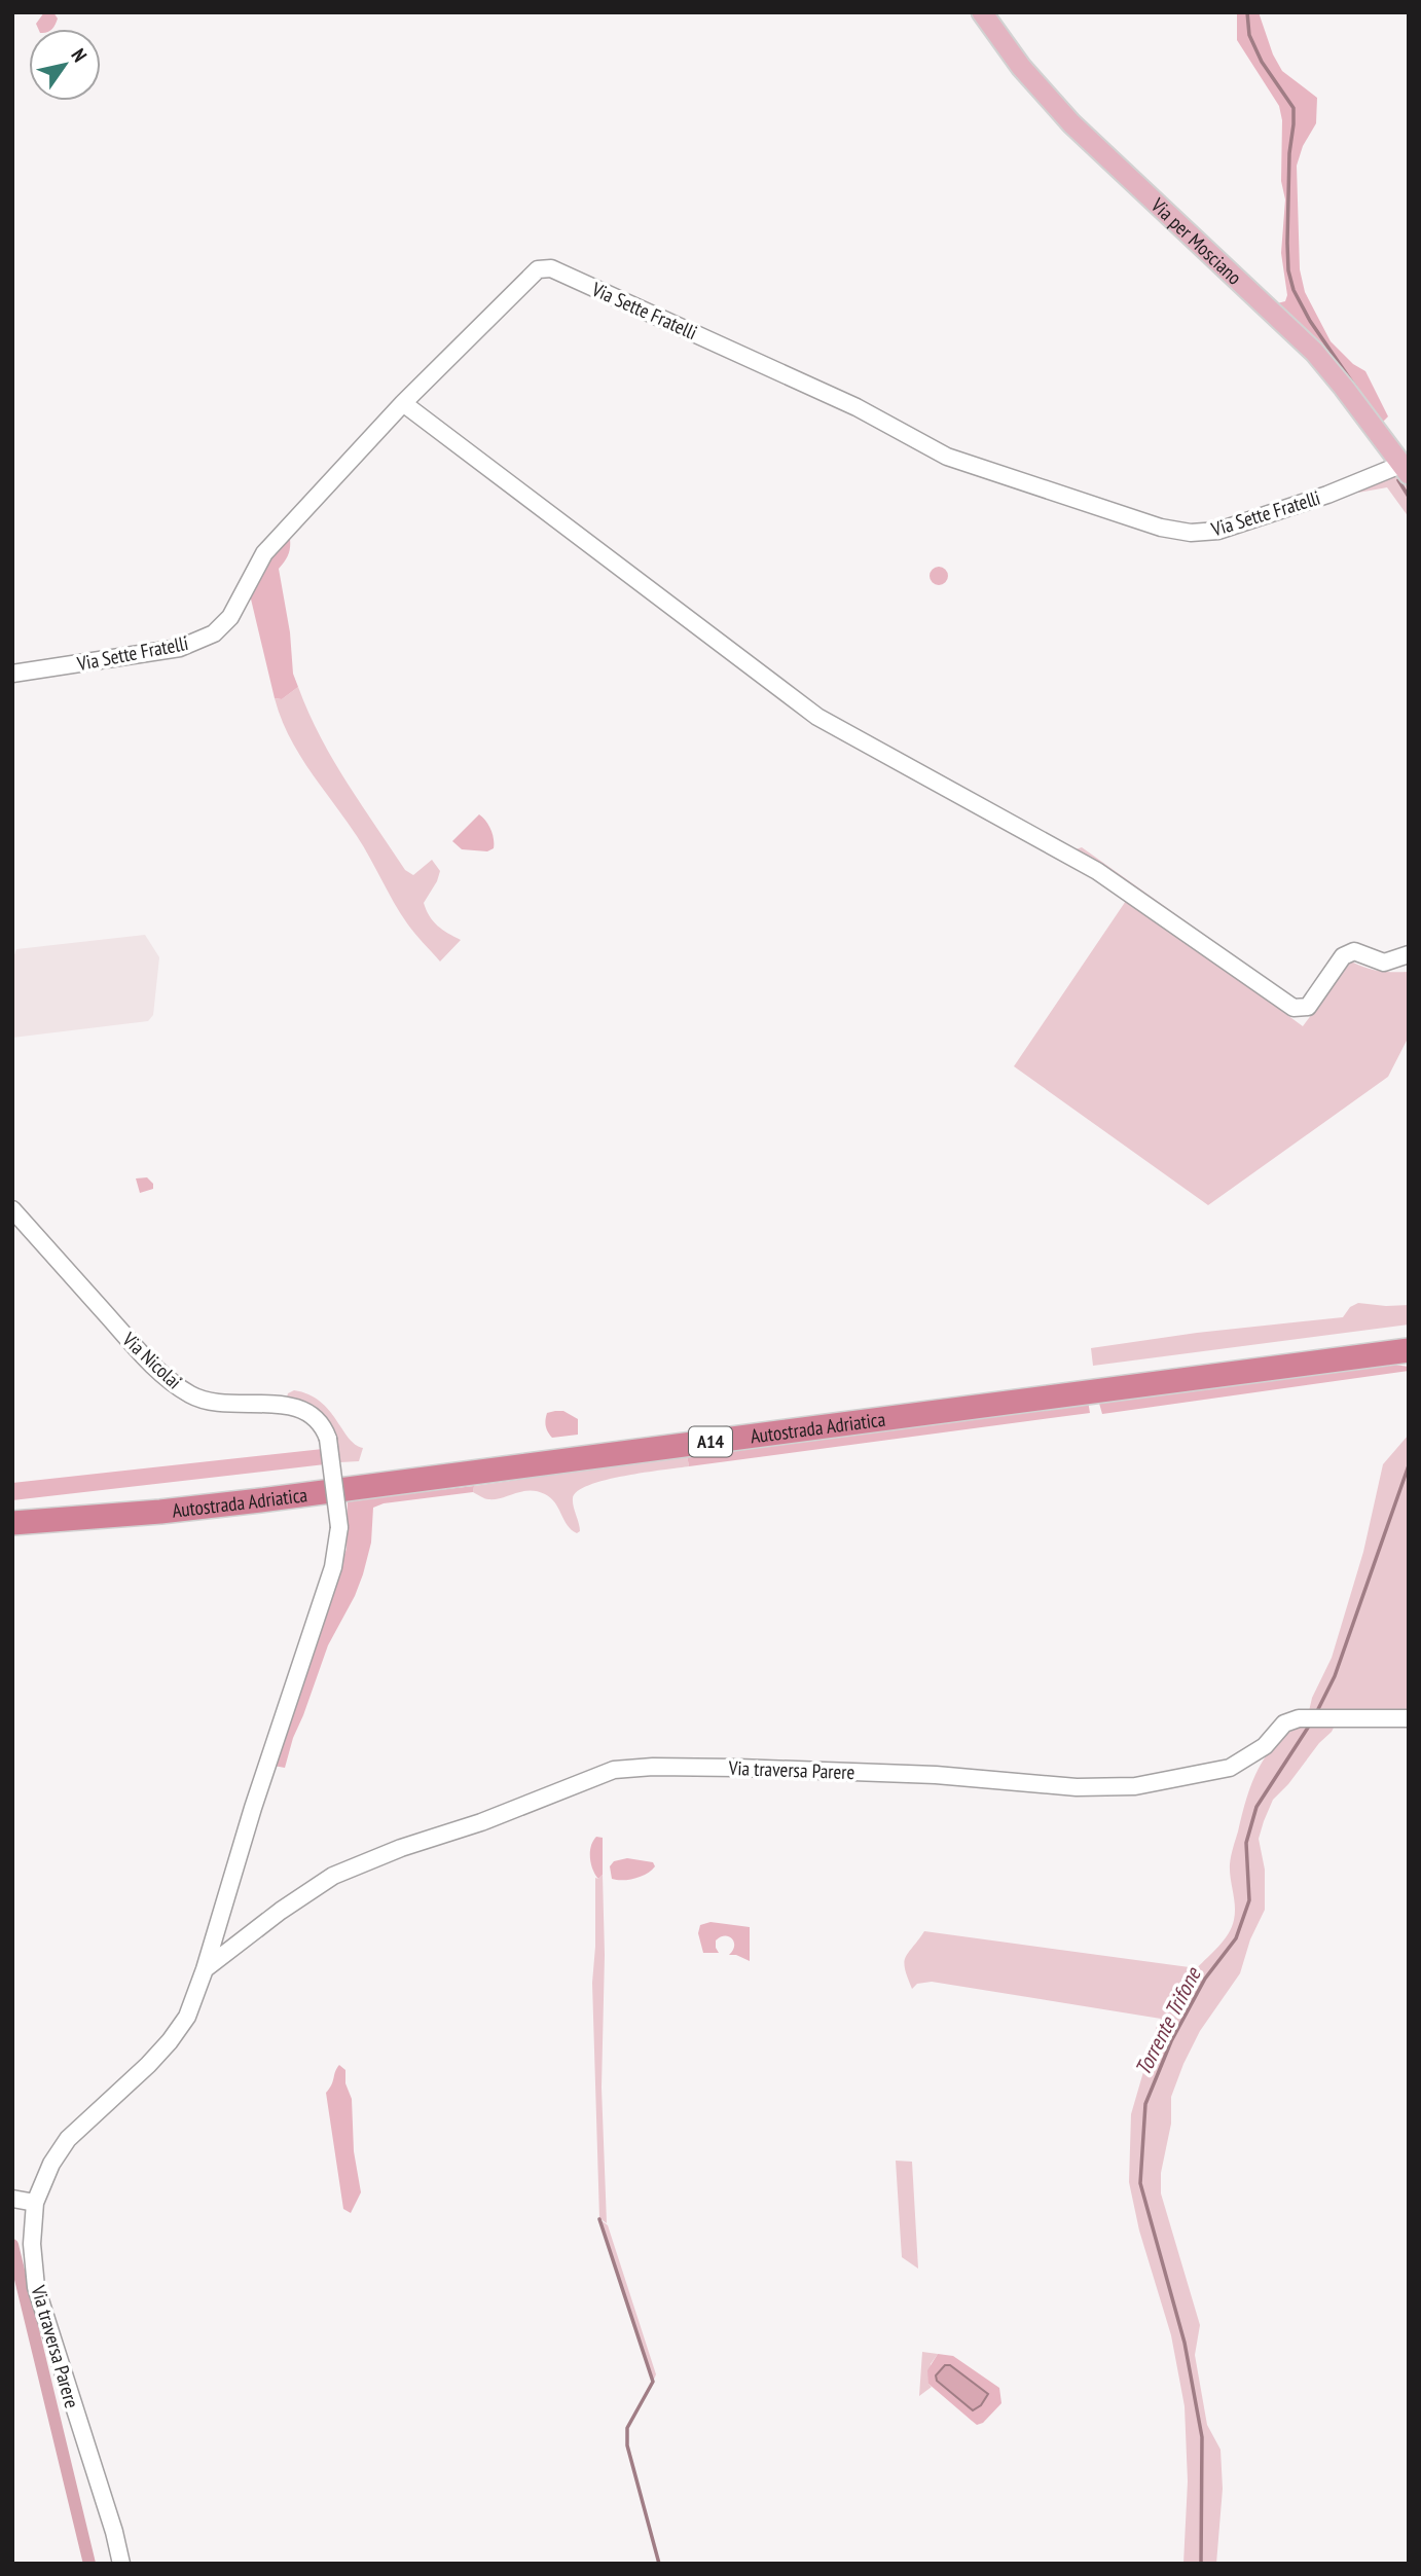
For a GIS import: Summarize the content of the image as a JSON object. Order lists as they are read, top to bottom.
{
  "streets": {
    "highway": ["Autostrada Adriatica", "A14"],
    "main road": ["Via per Mosciano"],
    "street": ["Via Sette Fratelli", "Via Nicolai", "Via traversa Parere"]
  },
  "crossings": [
    ["Via per Mosciano", "Via Sette Fratelli"],
    ["Via Nicolai", "Via traversa Parere"]
  ],
  "water": ["Torrente Trifone"],
  "north": "top right"
}
